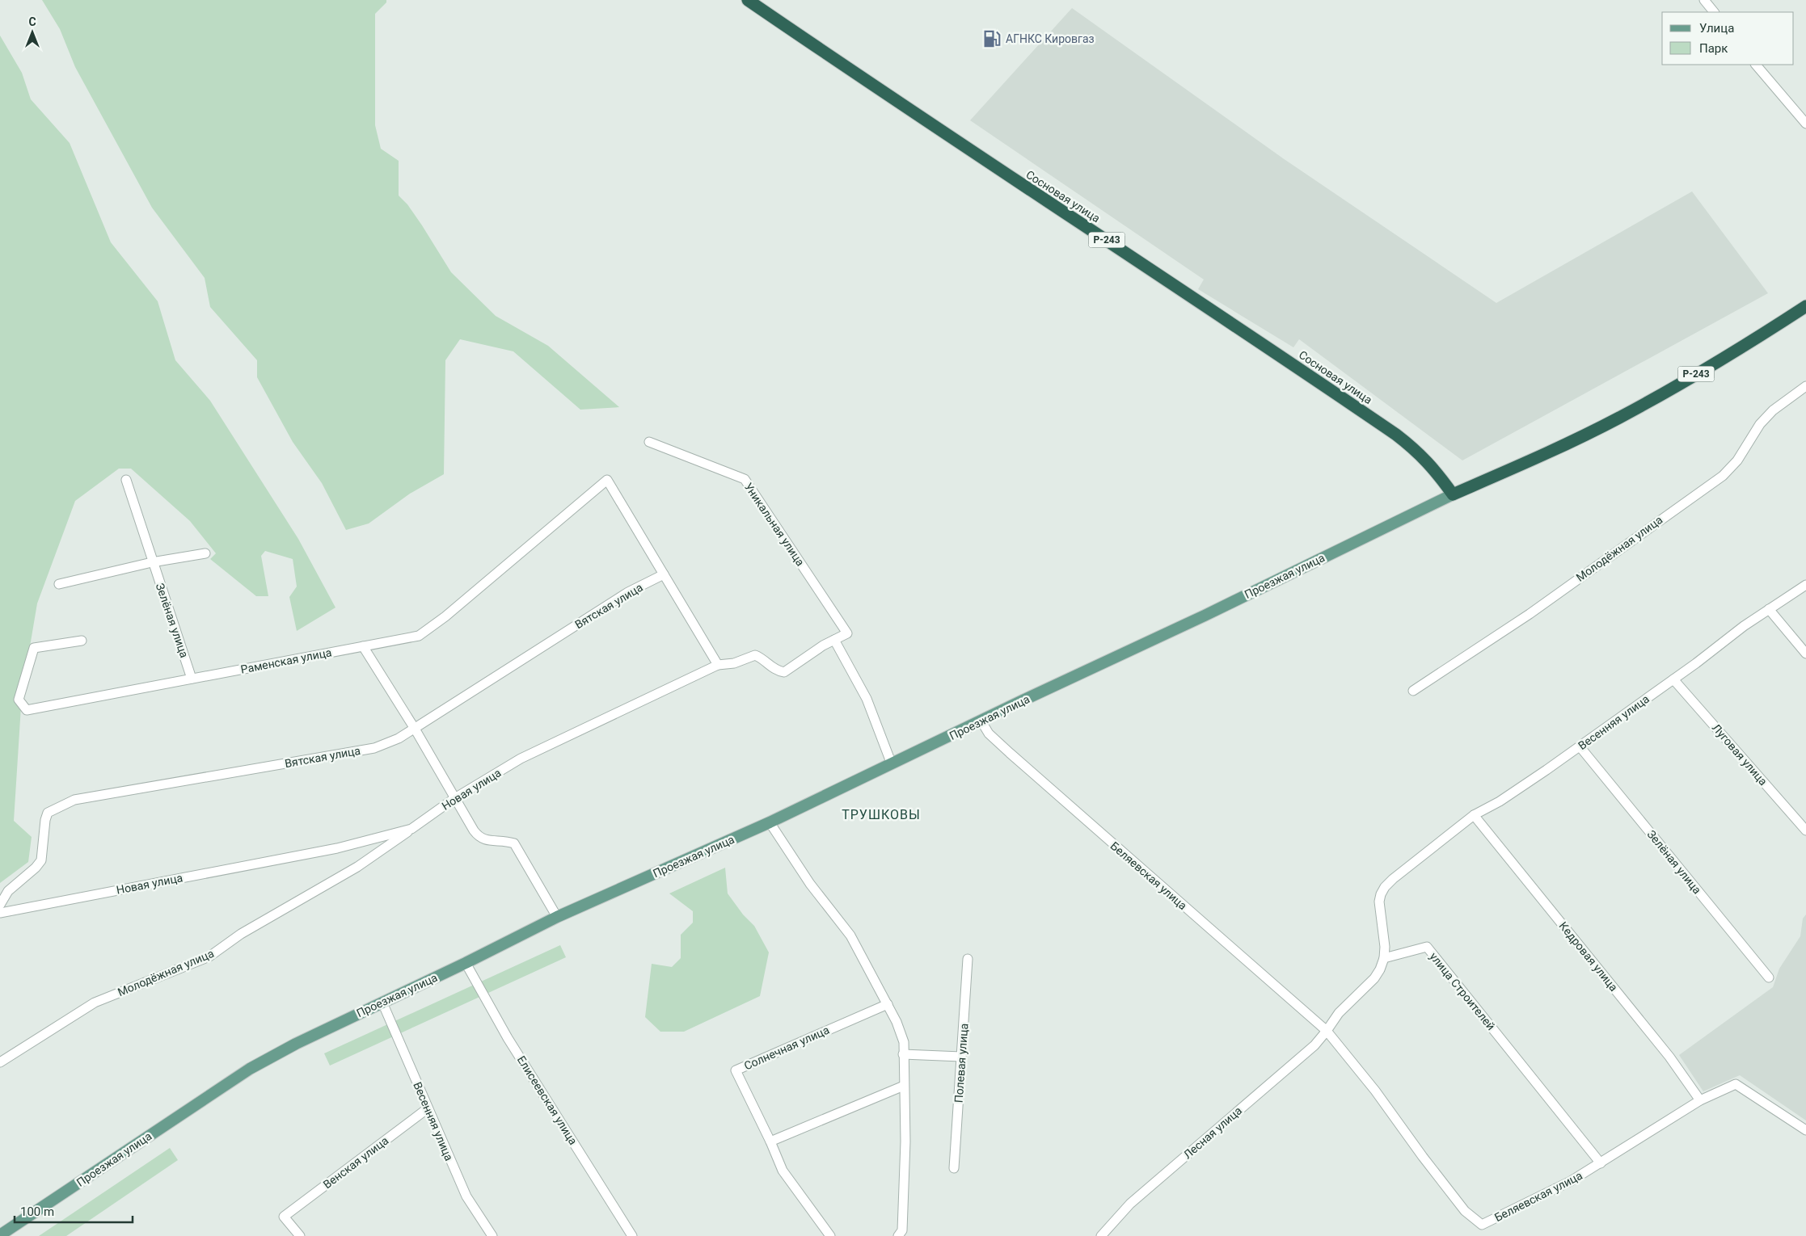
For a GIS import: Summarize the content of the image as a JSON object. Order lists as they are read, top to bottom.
{
  "streets": {
    "highway": ["Сосновая улица", "Р-243"],
    "main road": ["Проезжая улица"],
    "street": [
      "Уникальная улица",
      "Молодёжная улица",
      "Вятская улица",
      "Зелёная улица",
      "Раменская улица",
      "Весенняя улица",
      "Луговая улица",
      "Новая улица",
      "Беляевская улица",
      "Кедровая улица",
      "улица Строителей",
      "Солнечная улица",
      "Полевая улица",
      "Елисеевская улица",
      "Лесная улица",
      "Венская улица"
    ]
  },
  "crossings": [
    ["Сосновая улица", "Р-243"],
    ["Сосновая улица", "Проезжая улица"],
    ["Р-243", "Проезжая улица"],
    ["Уникальная улица", "Новая улица"],
    ["Молодёжная улица", "Новая улица"],
    ["Проезжая улица", "Весенняя улица"],
    ["Проезжая улица", "Беляевская улица"],
    ["Проезжая улица", "Елисеевская улица"],
    ["Вятская улица", "Раменская улица"],
    ["Зелёная улица", "Раменская улица"],
    ["Зелёная улица", "Весенняя улица"],
    ["Весенняя улица", "Луговая улица"],
    ["Весенняя улица", "Кедровая улица"],
    ["Весенняя улица", "улица Строителей"],
    ["Весенняя улица", "Лесная улица"],
    ["Весенняя улица", "Венская улица"],
    ["Беляевская улица", "Кедровая улица"],
    ["Беляевская улица", "улица Строителей"],
    ["Беляевская улица", "Лесная улица"],
    ["улица Строителей", "Лесная улица"]
  ],
  "districts": ["ТРУШКОВЫ"],
  "places": {
    "fuel station": ["АГНКС Кировгаз"]
  },
  "legend": ["Улица", "Парк"],
  "scale_bar": "100 m",
  "north": "top"
}
